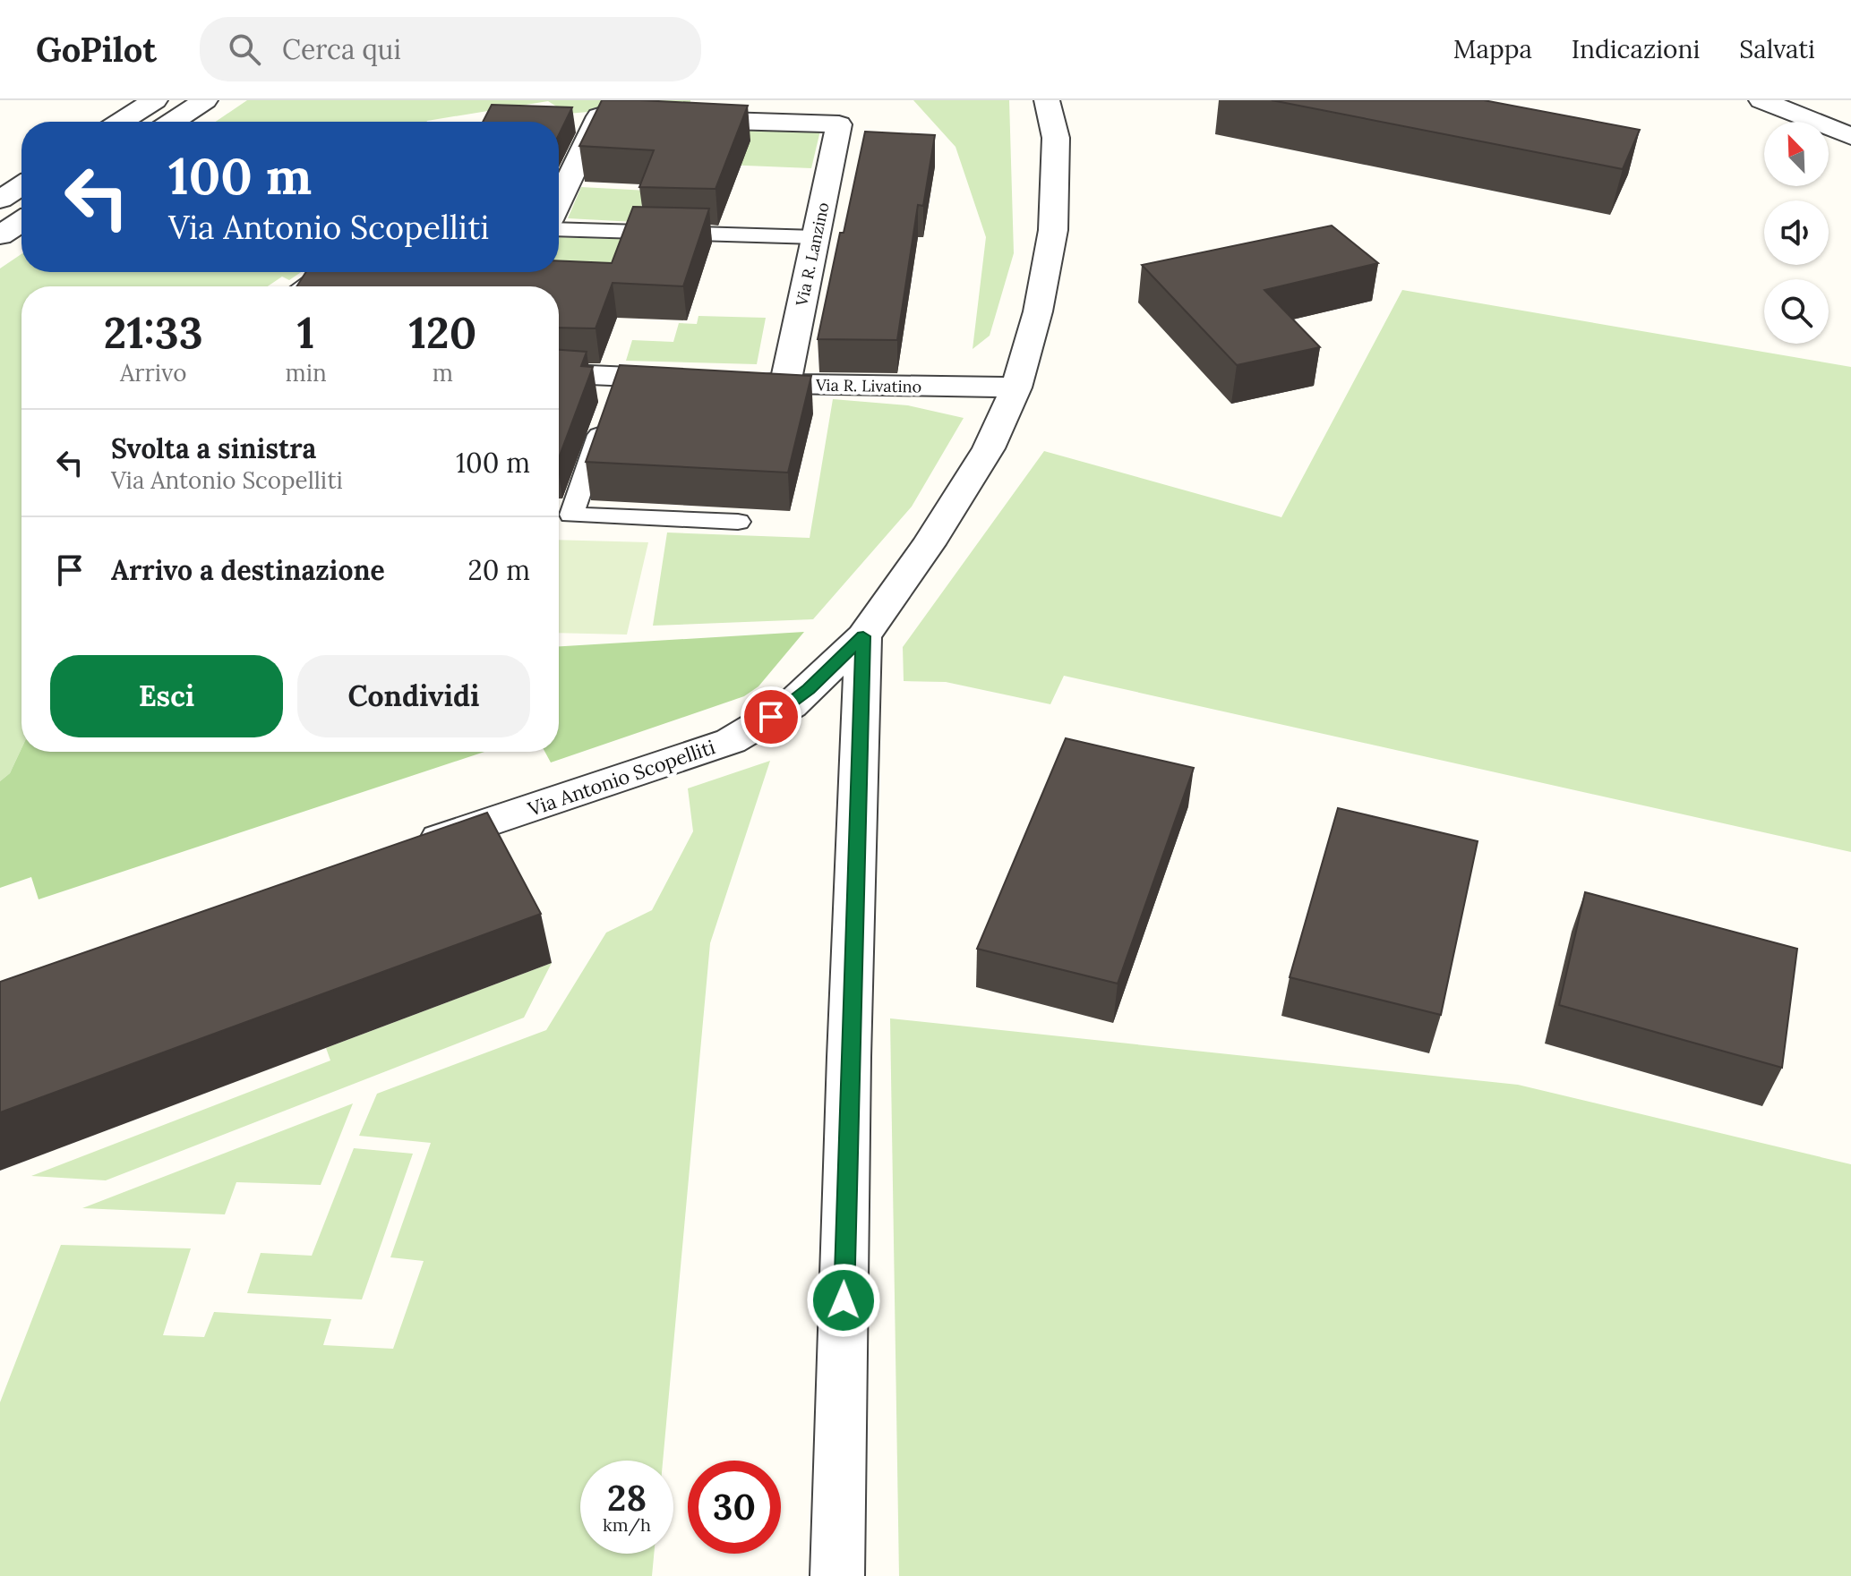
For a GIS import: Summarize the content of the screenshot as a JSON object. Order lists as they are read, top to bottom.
{
  "streets": {
    "street": ["Via R. Lanzino", "Via R. Livatino", "Via Antonio Scopelliti"]
  },
  "crossings": [
    ["Via R. Lanzino", "Via R. Livatino"],
    ["Via R. Livatino", "Via Antonio Scopelliti"]
  ],
  "north": "top left",
  "page": {
    "header": "GoPilot",
    "search": "Cerca qui",
    "nav": ["Mappa", "Indicazioni", "Salvati"],
    "turn": ["100 m", "Via Antonio Scopelliti"],
    "eta": [
      "21:33",
      "Arrivo",
      "1",
      "min",
      "120",
      "m"
    ],
    "list": [
      {
        "name": "Svolta a sinistra",
        "note": "Via Antonio Scopelliti",
        "value": "100 m"
      },
      {
        "name": "Arrivo a destinazione",
        "value": "20 m"
      }
    ],
    "buttons": ["Esci", "Condividi"],
    "speed": "28 km/h",
    "limit": "30"
  }
}
